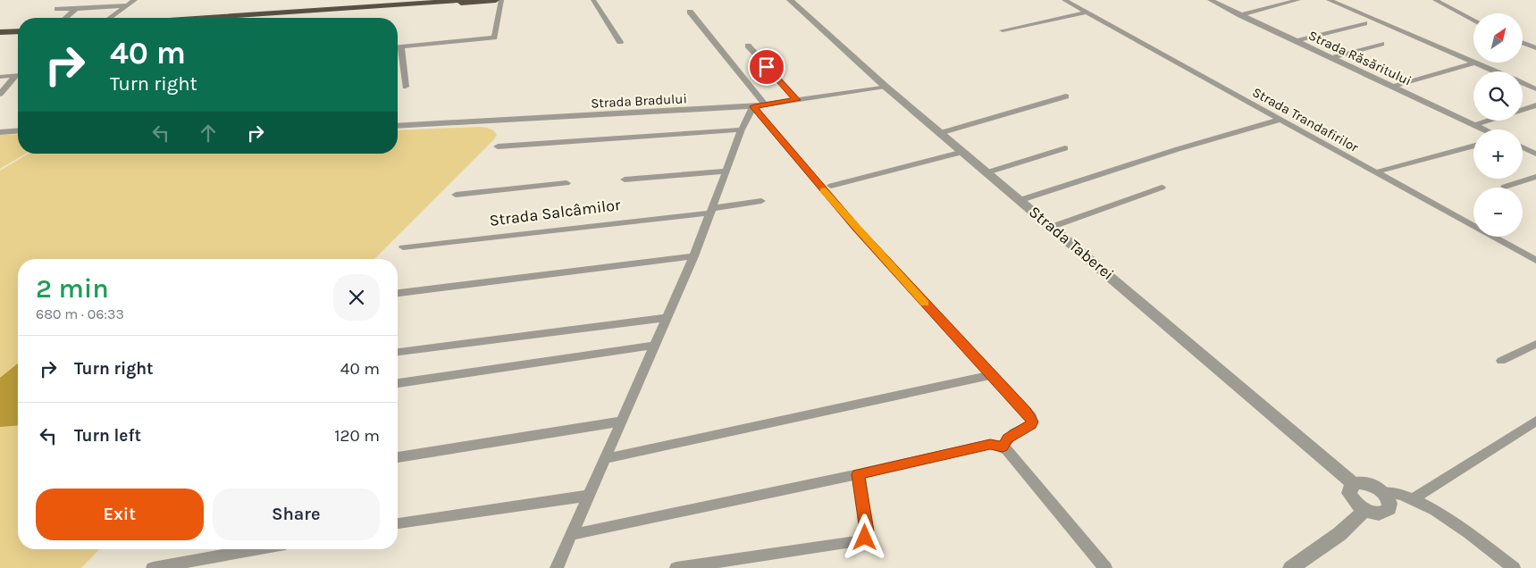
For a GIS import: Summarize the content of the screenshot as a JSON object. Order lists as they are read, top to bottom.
{
  "streets": {
    "street": [
      "Strada Răsăritului",
      "Strada Bradului",
      "Strada Trandafirilor",
      "Strada Salcâmilor",
      "Strada Taberei"
    ]
  },
  "crossings": [
    ["Strada Bradului", "Strada Taberei"]
  ],
  "north": "top right",
  "page": {
    "map_buttons": ["+", "−"],
    "turn": ["40 m", "Turn right"],
    "heading": ["2 min", "680 m · 06:33"],
    "list": [
      {
        "name": "Turn right",
        "value": "40 m"
      },
      {
        "name": "Turn left",
        "value": "120 m"
      }
    ],
    "buttons": ["Exit", "Share"]
  }
}
